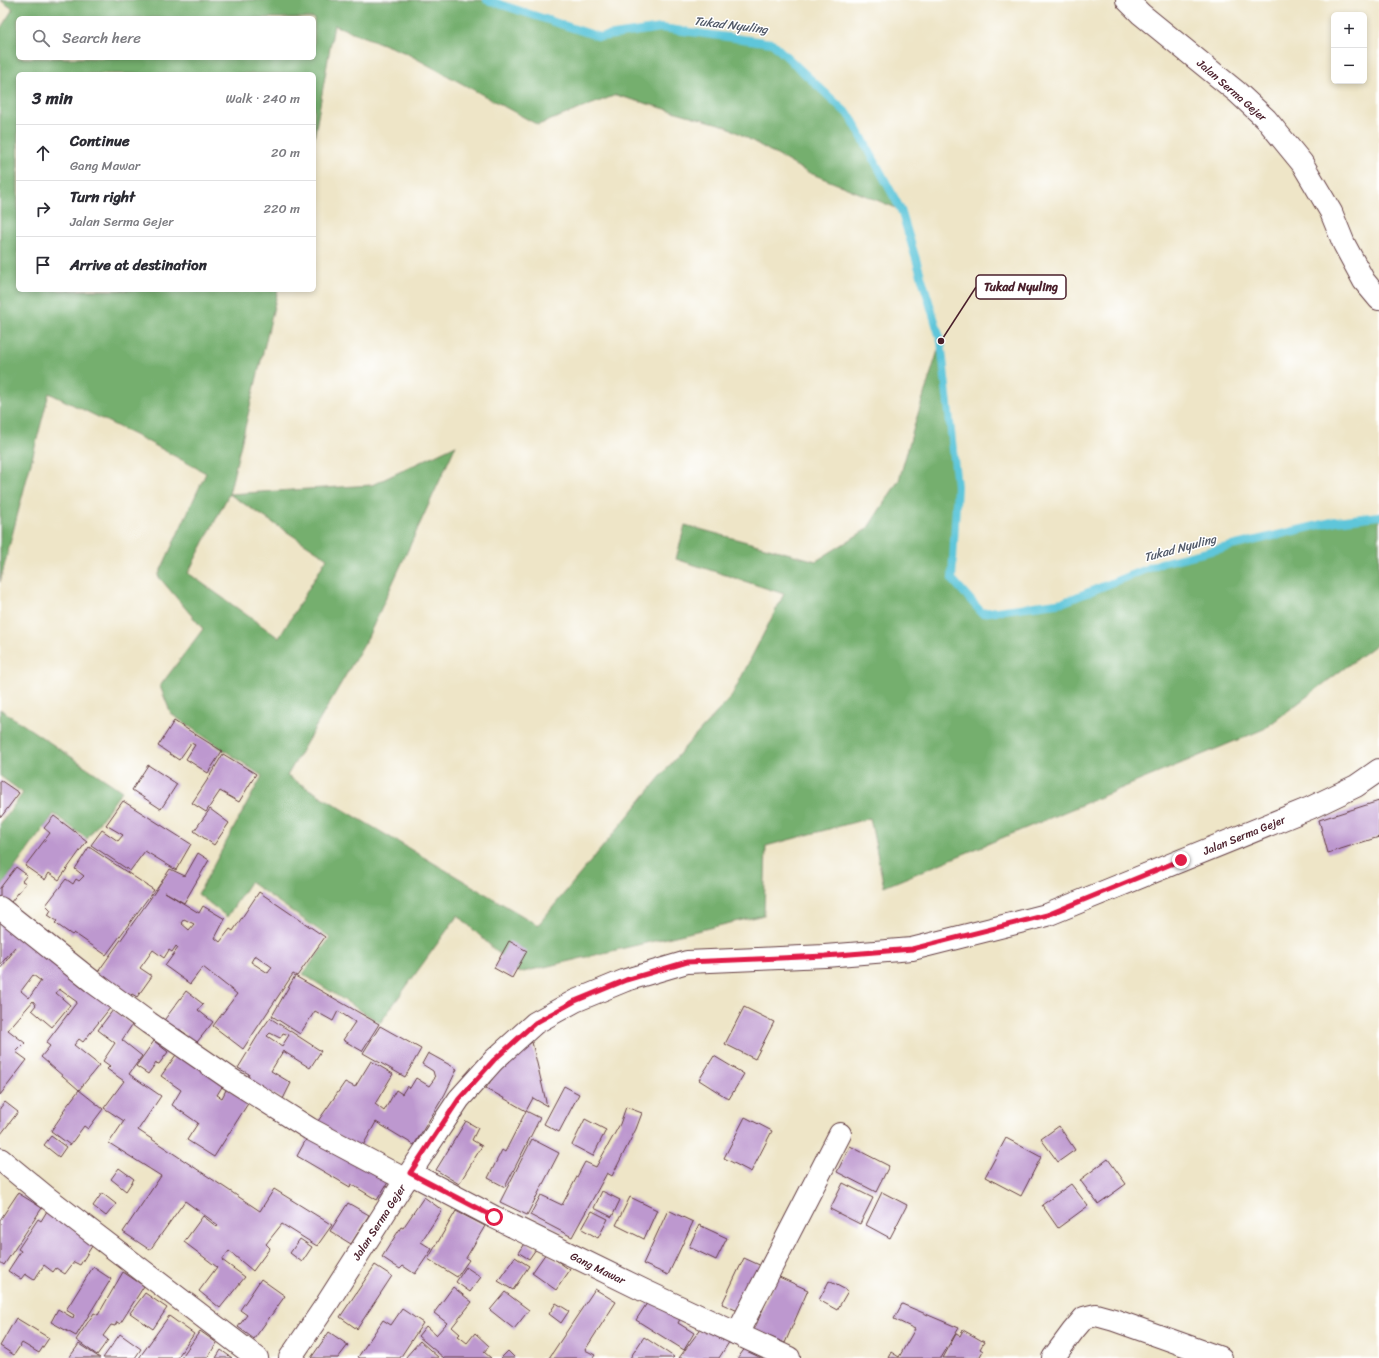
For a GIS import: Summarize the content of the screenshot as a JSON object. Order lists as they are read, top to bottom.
{
  "streets": {
    "street": ["Jalan Serma Gejer", "Gang Mawar"]
  },
  "crossings": [
    ["Jalan Serma Gejer", "Gang Mawar"]
  ],
  "water": ["Tukad Nyuling"],
  "places": ["Tukad Nyuling"],
  "page": {
    "map_buttons": ["+", "−"],
    "search": "Search here",
    "heading": ["3 min", "Walk · 240 m"],
    "list": [
      ["Continue", "Gang Mawar", "20 m"],
      ["Turn right", "Jalan Serma Gejer", "220 m"],
      "Arrive at destination"
    ]
  }
}
